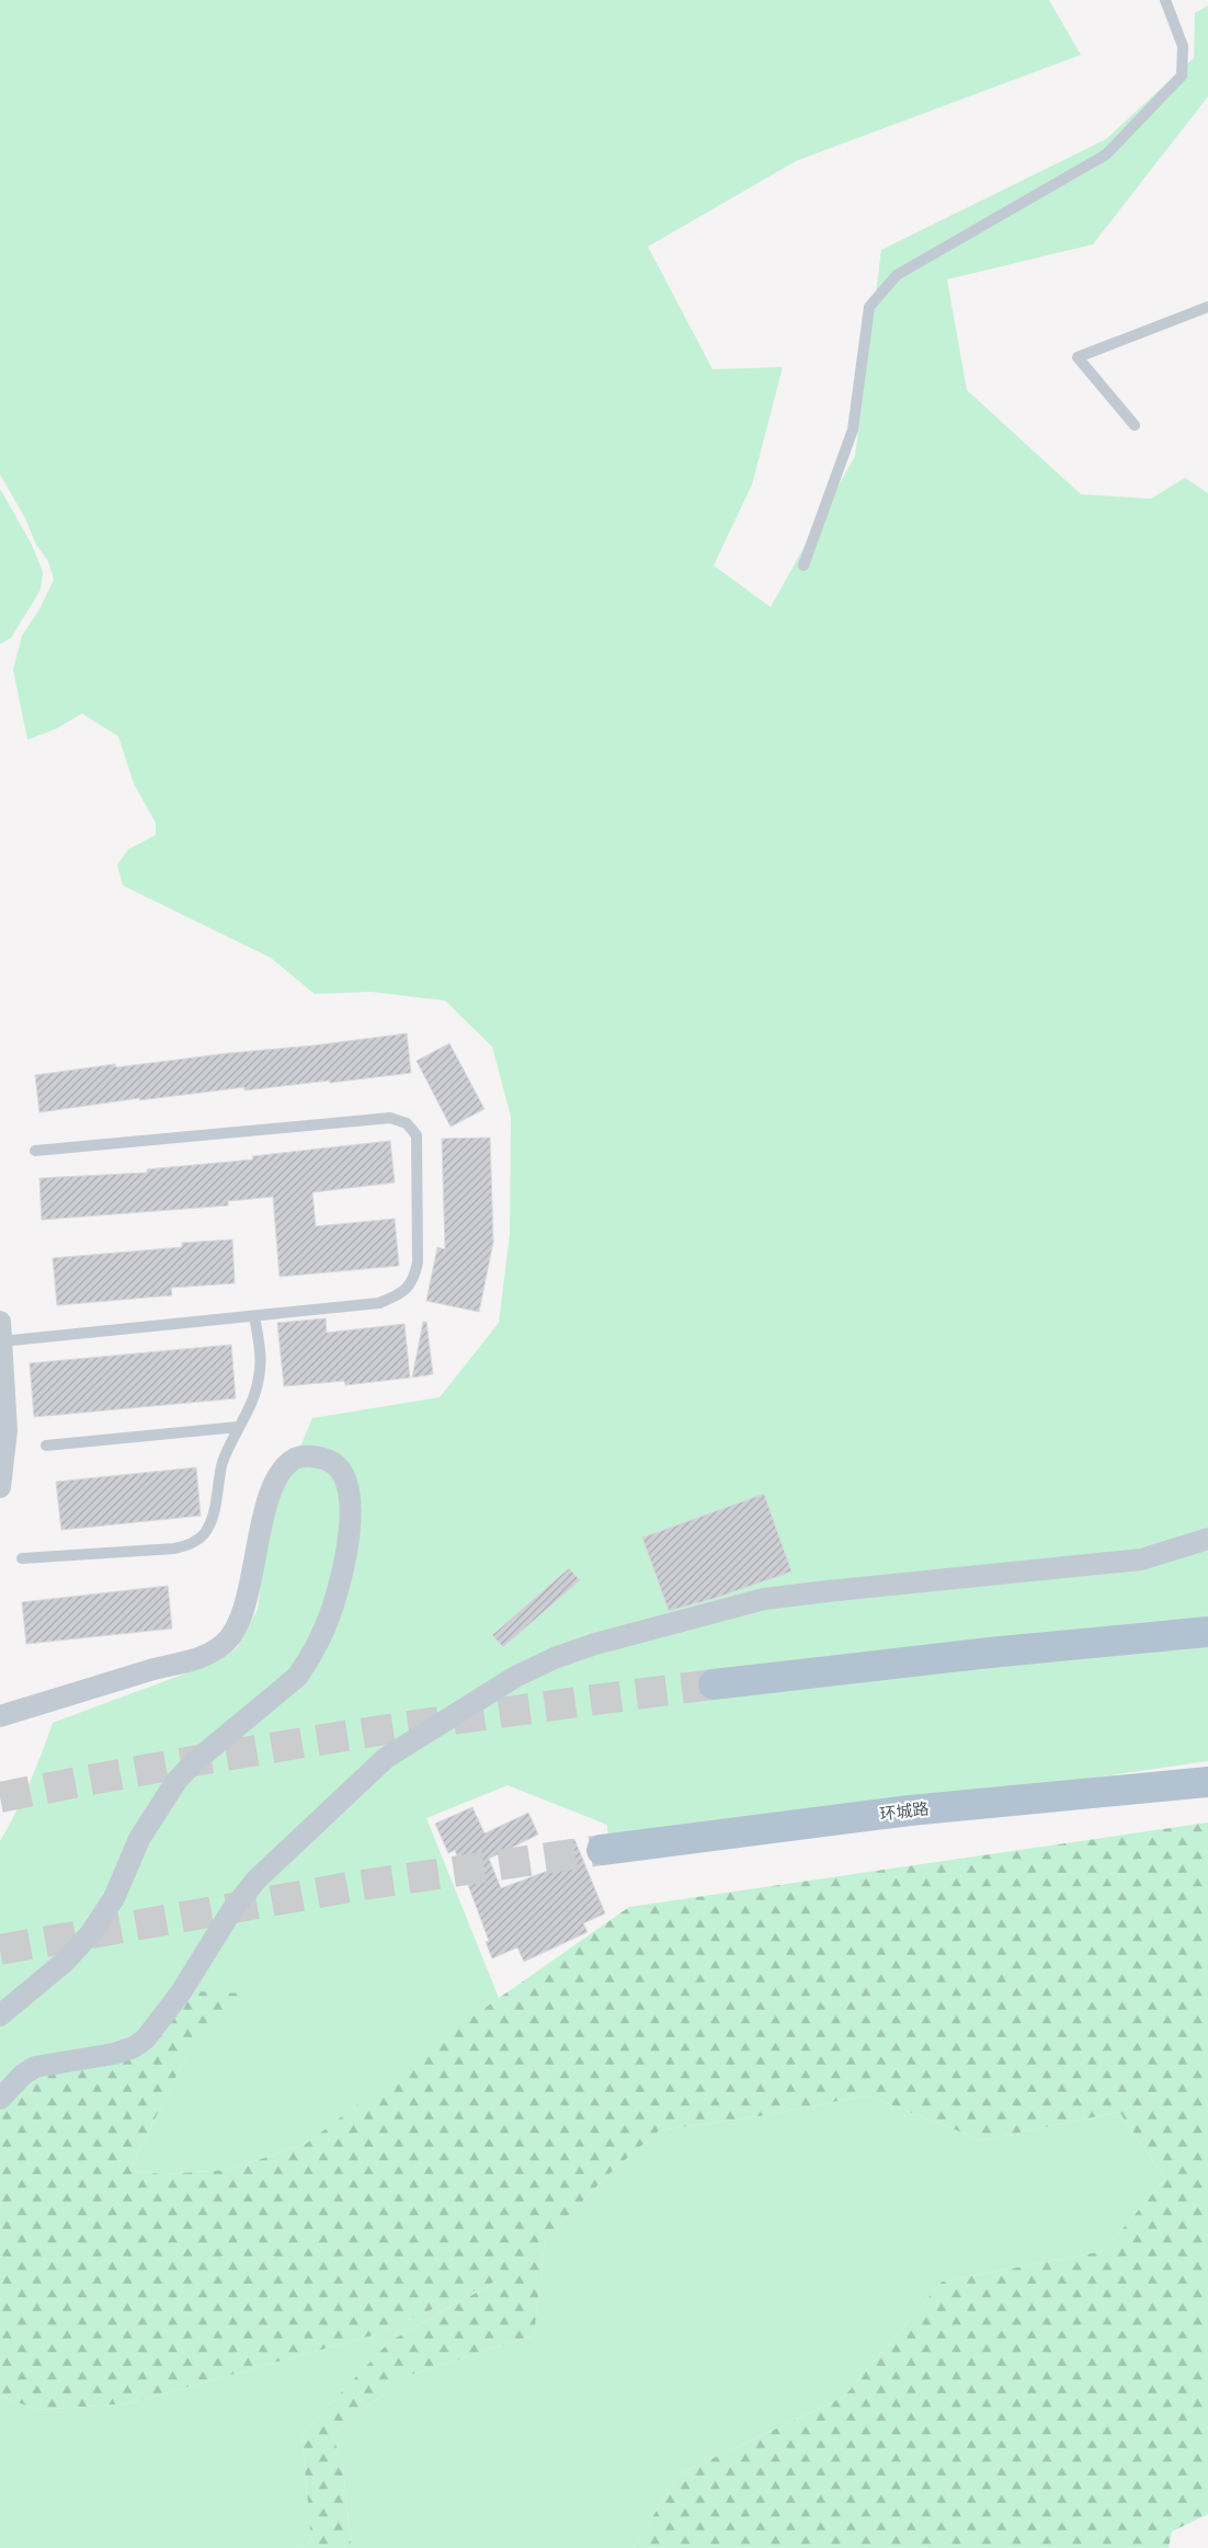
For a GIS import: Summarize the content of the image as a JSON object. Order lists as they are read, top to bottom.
{
  "streets": {
    "main road": ["环城路"]
  }
}
